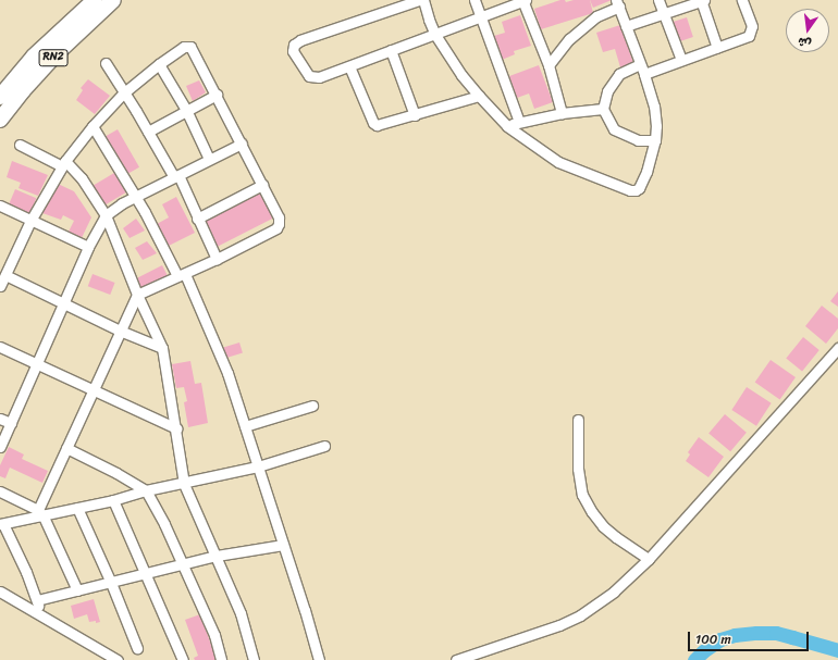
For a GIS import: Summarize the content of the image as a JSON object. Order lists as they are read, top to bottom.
{
  "streets": {
    "highway": ["RN2"]
  },
  "scale_bar": "100 m",
  "north": "bottom"
}
